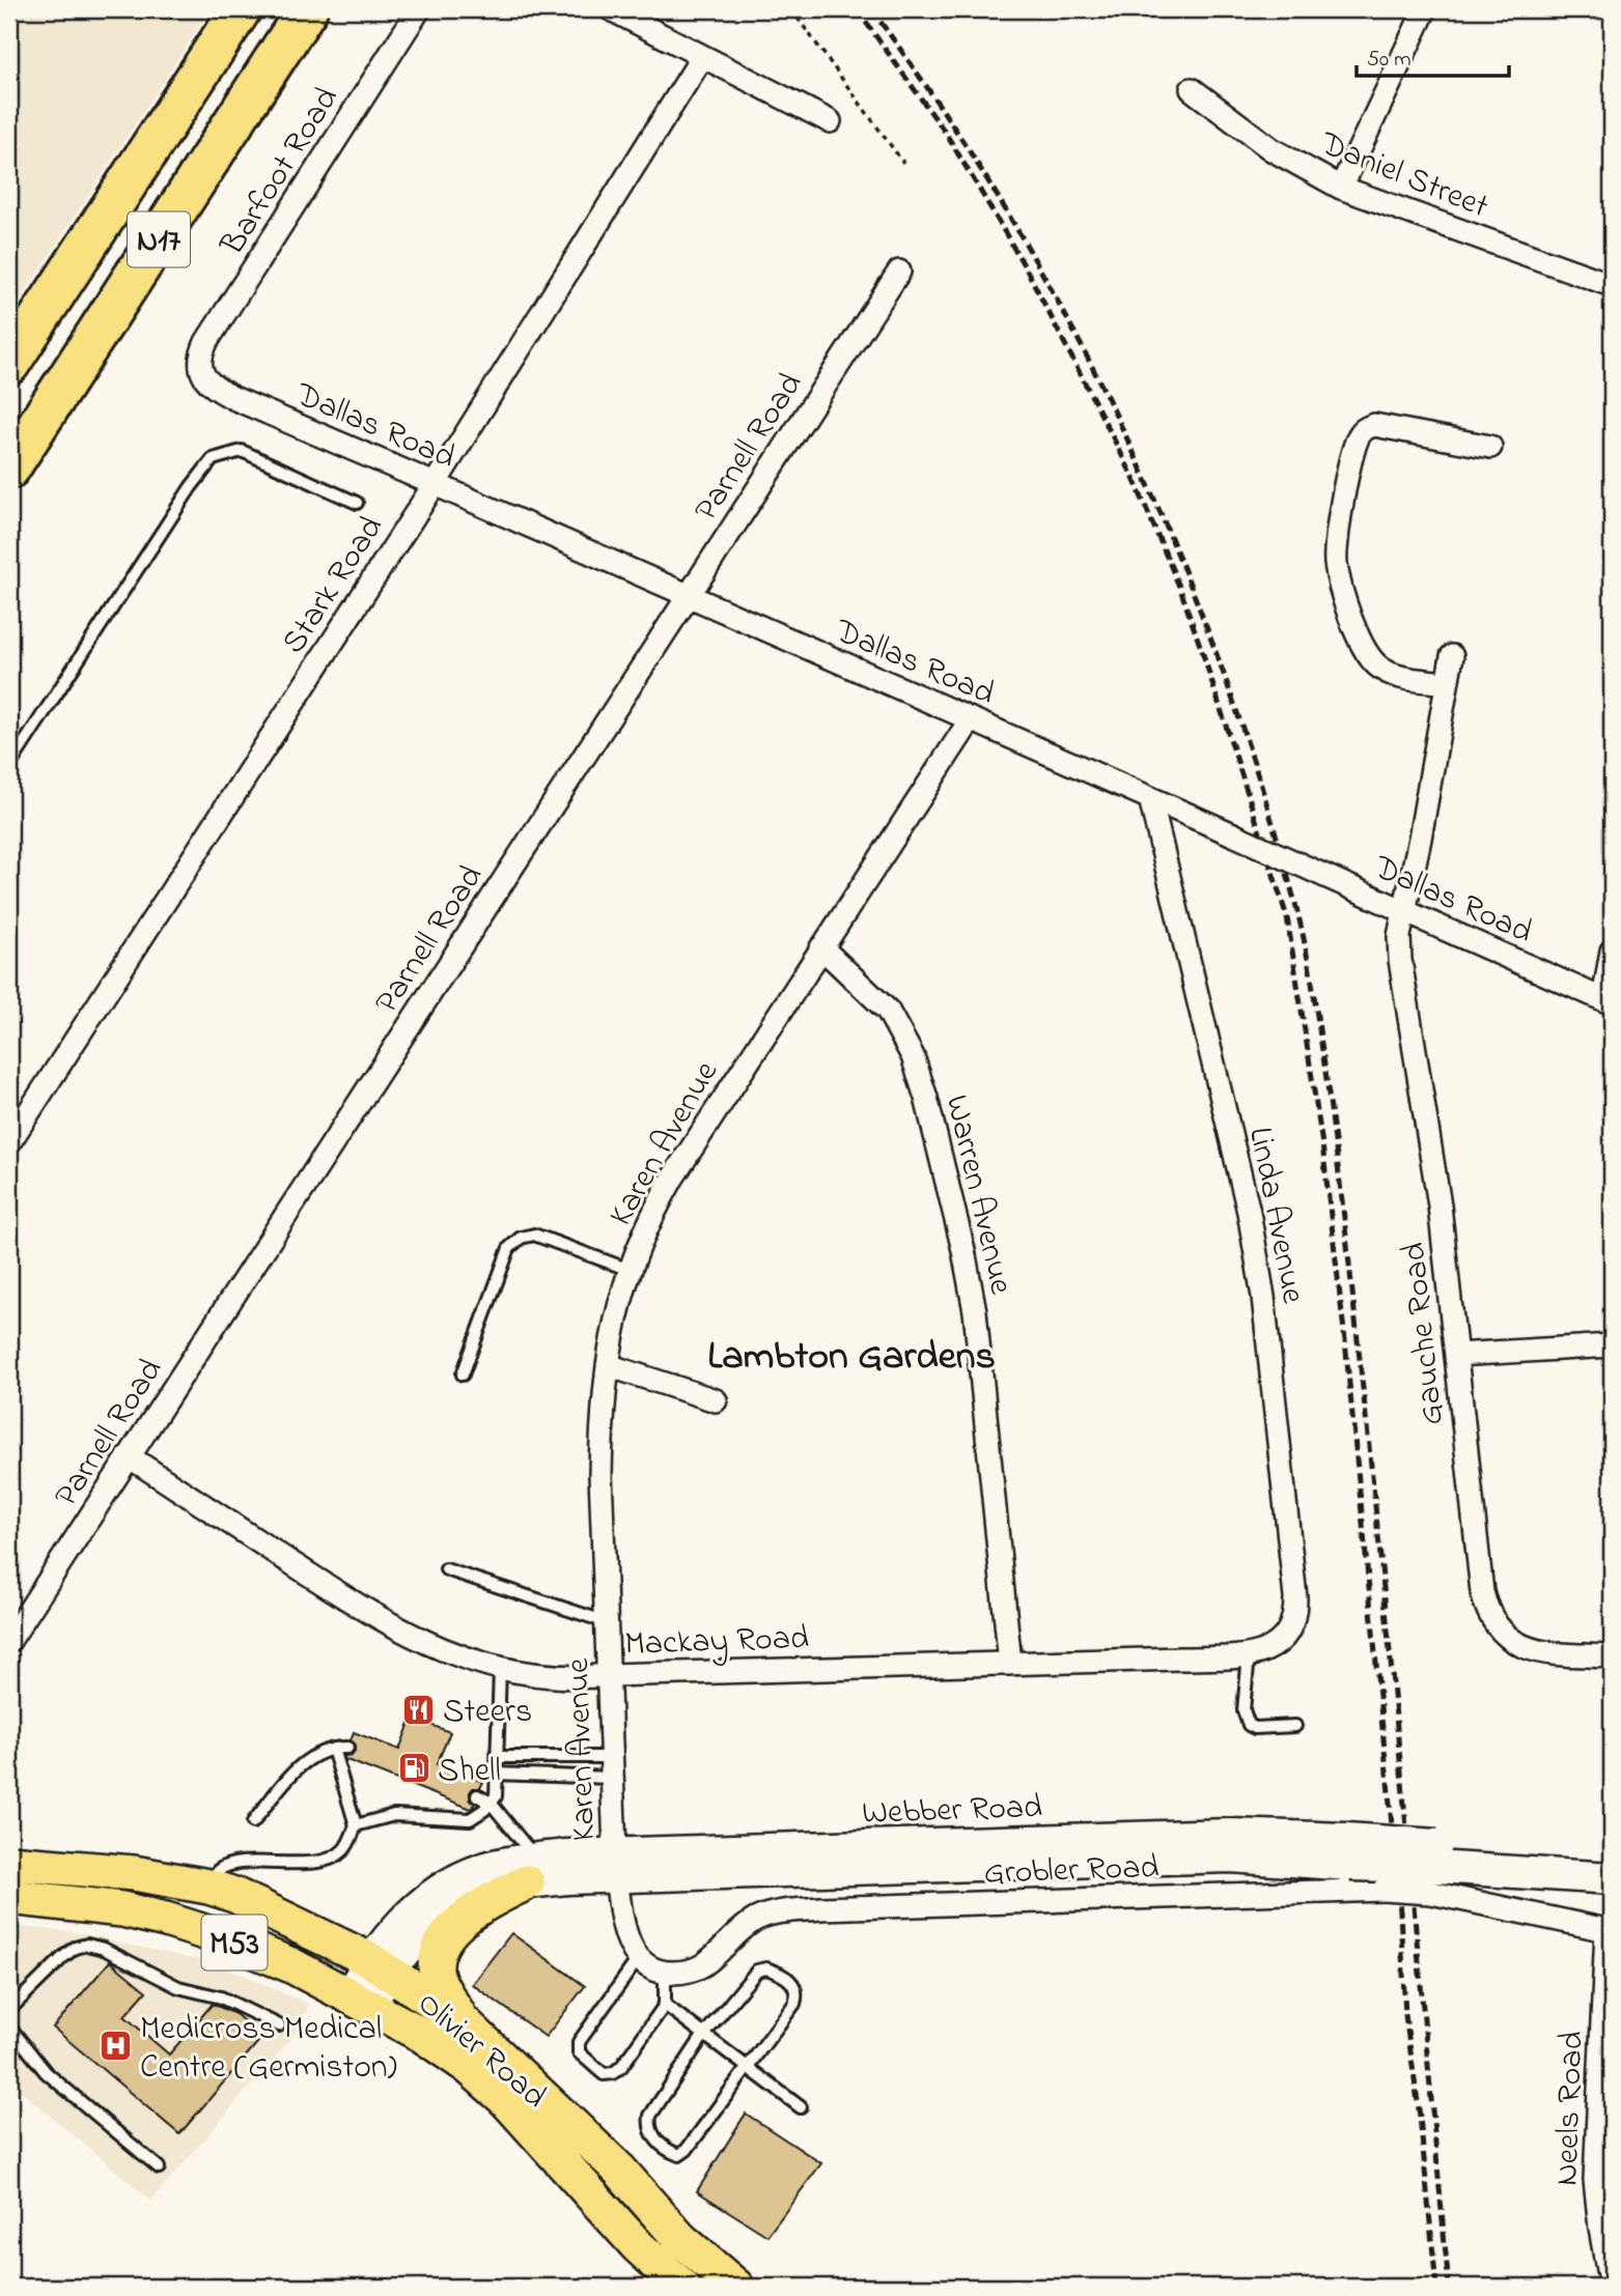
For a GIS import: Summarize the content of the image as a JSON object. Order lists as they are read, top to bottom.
{
  "streets": {
    "highway": ["N17"],
    "main road": ["Webber Road", "M53", "Olivier Road"],
    "street": [
      "Barfoot Road",
      "Daniel Street",
      "Dallas Road",
      "Parnell Road",
      "Stark Road",
      "Karen Avenue",
      "Warren Avenue",
      "Linda Avenue",
      "Gauche Road",
      "Mackay Road",
      "Grobler Road",
      "Neels Road"
    ]
  },
  "crossings": [
    ["Barfoot Road", "Dallas Road"],
    ["Dallas Road", "Parnell Road"],
    ["Dallas Road", "Stark Road"],
    ["Dallas Road", "Karen Avenue"],
    ["Dallas Road", "Linda Avenue"],
    ["Dallas Road", "Gauche Road"],
    ["Parnell Road", "Mackay Road"],
    ["Karen Avenue", "Warren Avenue"],
    ["Karen Avenue", "Mackay Road"],
    ["Karen Avenue", "Webber Road"],
    ["Warren Avenue", "Mackay Road"],
    ["Linda Avenue", "Mackay Road"],
    ["Webber Road", "Grobler Road"],
    ["Webber Road", "Olivier Road"],
    ["Grobler Road", "Neels Road"]
  ],
  "districts": ["Lambton Gardens"],
  "places": {
    "restaurant": ["Steers"],
    "fuel station": ["Shell"],
    "hospital": ["Medicross Medical Centre (Germiston)"]
  },
  "scale_bar": "50 m"
}
